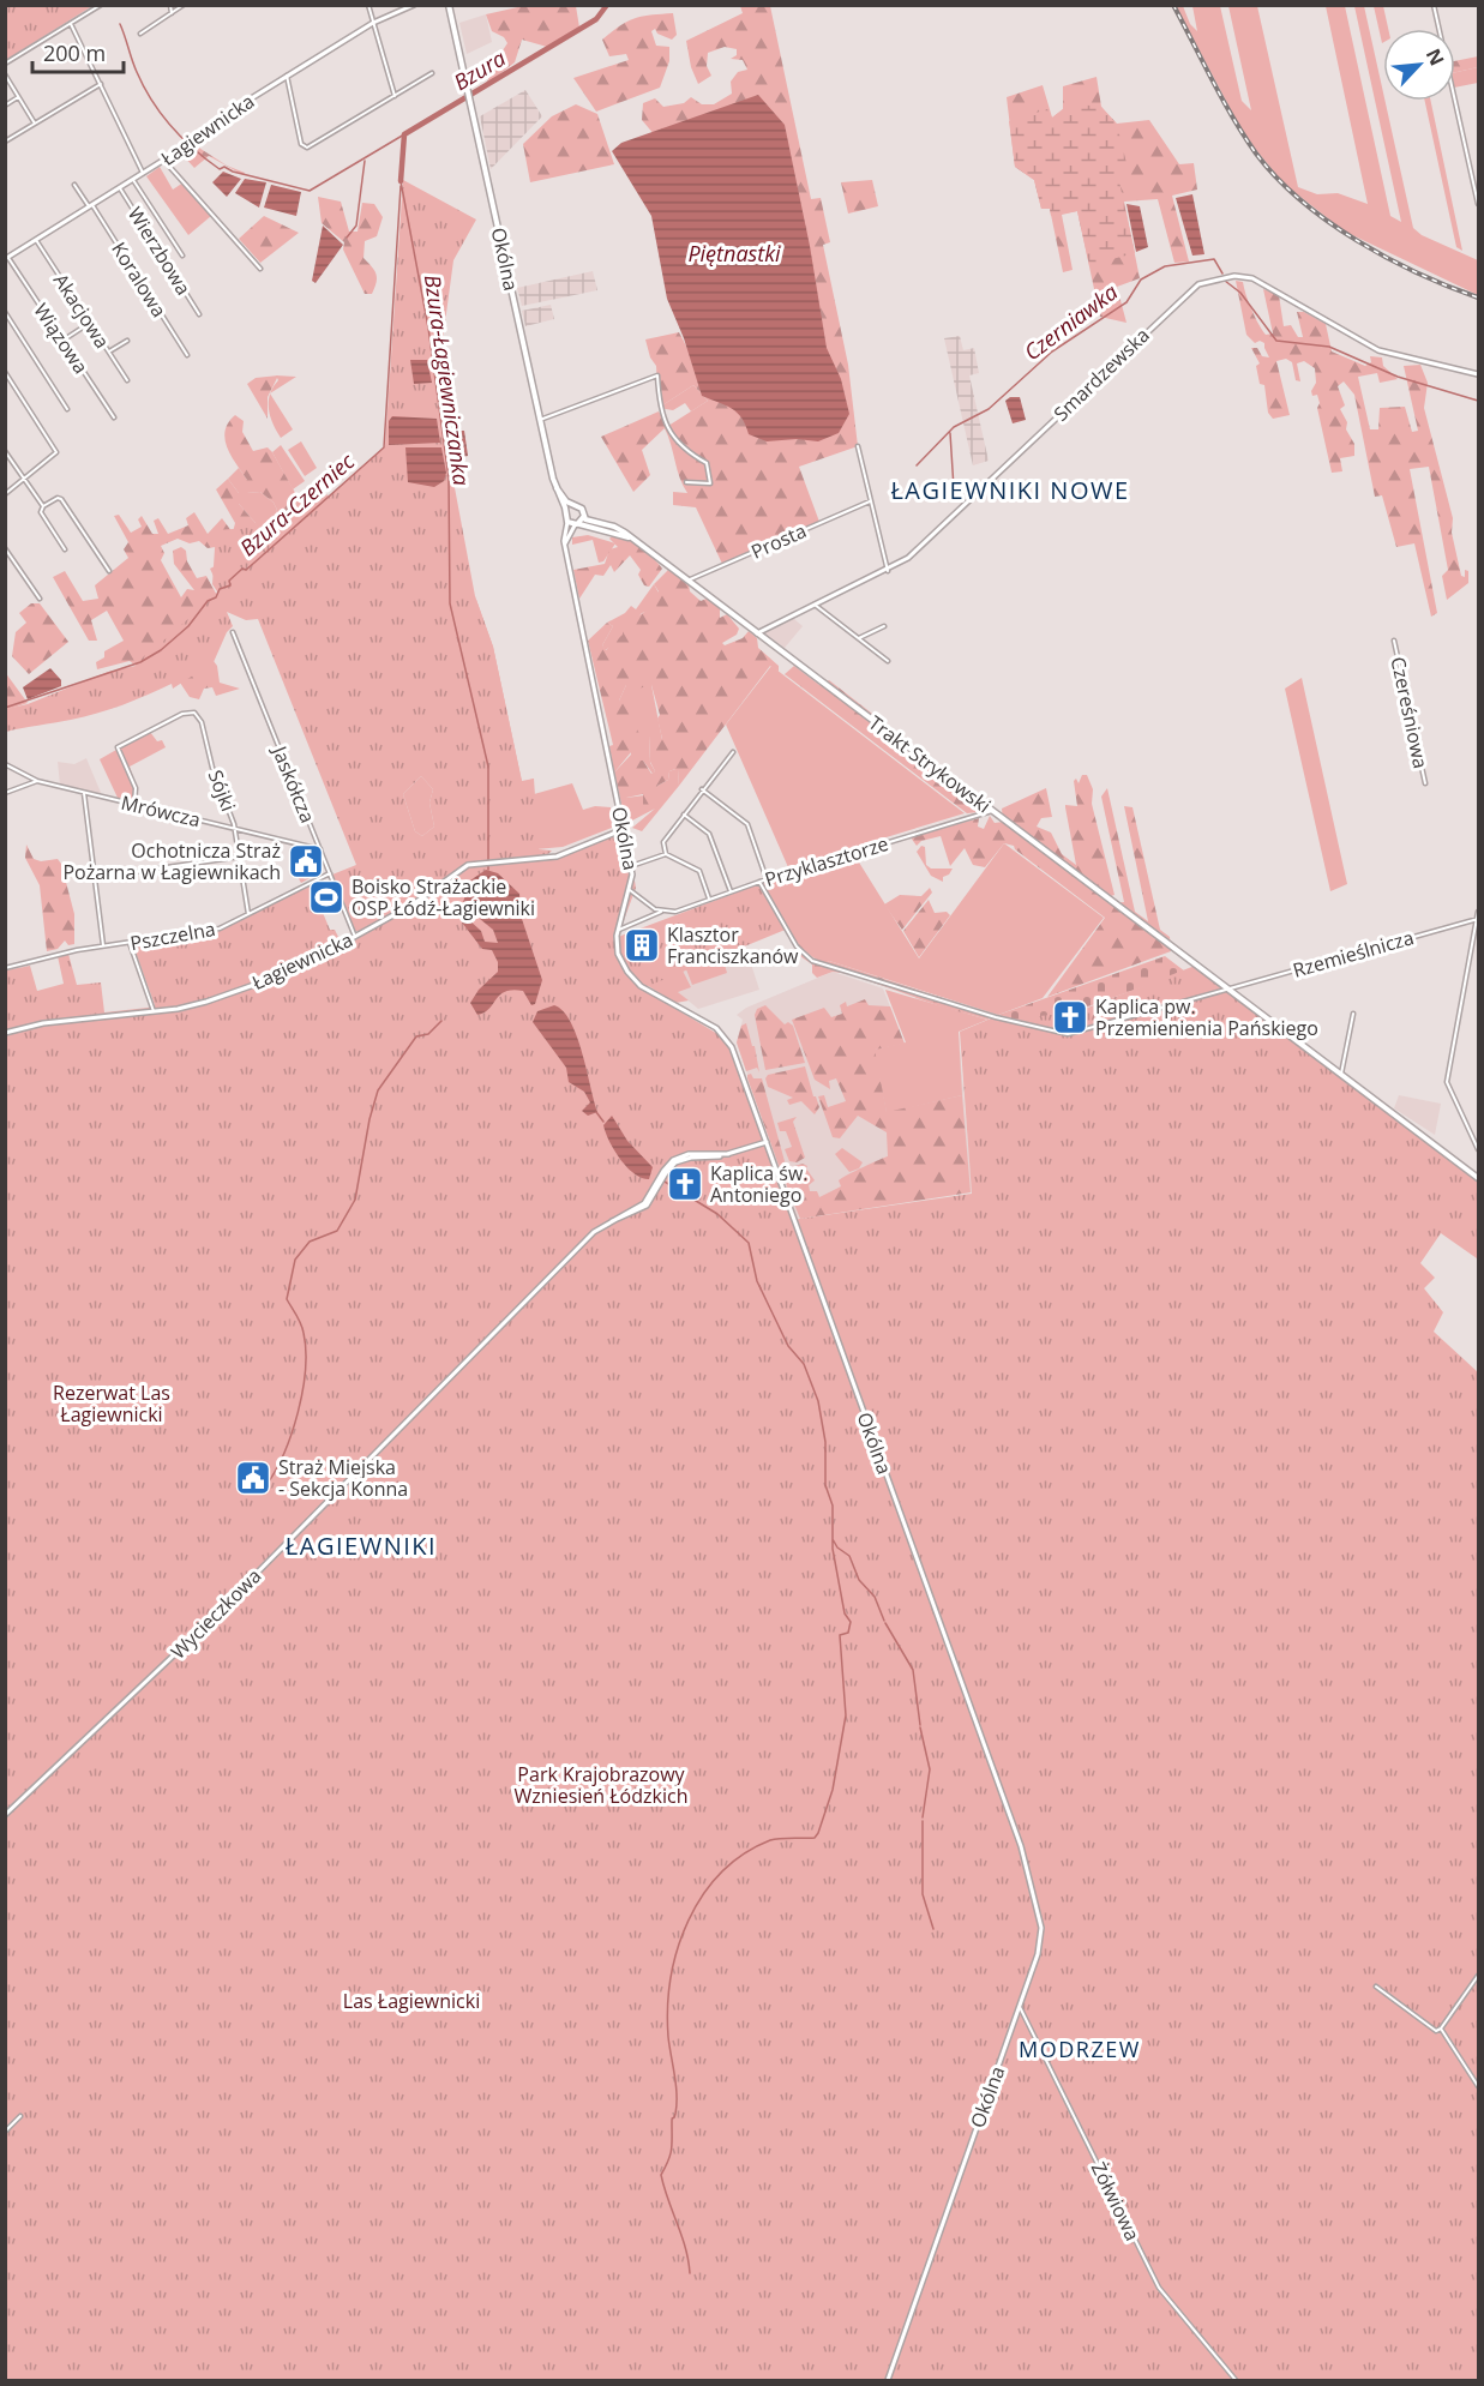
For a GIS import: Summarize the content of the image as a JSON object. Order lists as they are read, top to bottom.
{
  "streets": {
    "main road": ["Okólna", "Trakt Strykowski"],
    "street": [
      "Łagiewnicka",
      "Wierzbowa",
      "Koralowa",
      "Akacjowa",
      "Wiązowa",
      "Smardzewska",
      "Prosta",
      "Czereśniowa",
      "Jaskółcza",
      "Sójki",
      "Mrówcza",
      "Przyklasztorze",
      "Pszczelna",
      "Rzemieślnicza",
      "Wycieczkowa",
      "Żółwiowa"
    ]
  },
  "crossings": [
    ["Łagiewnicka", "Wierzbowa"],
    ["Łagiewnicka", "Okólna"],
    ["Łagiewnicka", "Koralowa"],
    ["Łagiewnicka", "Akacjowa"],
    ["Łagiewnicka", "Wiązowa"],
    ["Łagiewnicka", "Jaskółcza"],
    ["Okólna", "Trakt Strykowski"],
    ["Okólna", "Przyklasztorze"],
    ["Okólna", "Wycieczkowa"],
    ["Okólna", "Żółwiowa"],
    ["Smardzewska", "Trakt Strykowski"],
    ["Prosta", "Trakt Strykowski"],
    ["Trakt Strykowski", "Przyklasztorze"],
    ["Trakt Strykowski", "Rzemieślnicza"],
    ["Jaskółcza", "Mrówcza"],
    ["Jaskółcza", "Pszczelna"],
    ["Sójki", "Mrówcza"],
    ["Sójki", "Pszczelna"],
    ["Przyklasztorze", "Rzemieślnicza"]
  ],
  "districts": ["ŁAGIEWNIKI NOWE", "ŁAGIEWNIKI", "MODRZEW"],
  "water": [
    "Bzura",
    "Piętnastki",
    "Czerniawka",
    "Bzura-Łagiewniczanka",
    "Bzura-Czerniec"
  ],
  "parks": ["Rezerwat Las Łagiewnicki", "Park Krajobrazowy Wzniesień Łódzkich", "Las Łagiewnicki"],
  "places": {
    "public building": ["Ochotnicza Straż Pożarna w Łagiewnikach", "Straż Miejska - Sekcja Konna"],
    "sports": ["Boisko Strażackie OSP Łódź-Łagiewniki"],
    "building": ["Klasztor Franciszkanów"],
    "church": ["Kaplica pw. Przemienienia Pańskiego", "Kaplica św. Antoniego"]
  },
  "scale_bar": "200 m",
  "north": "top right"
}
